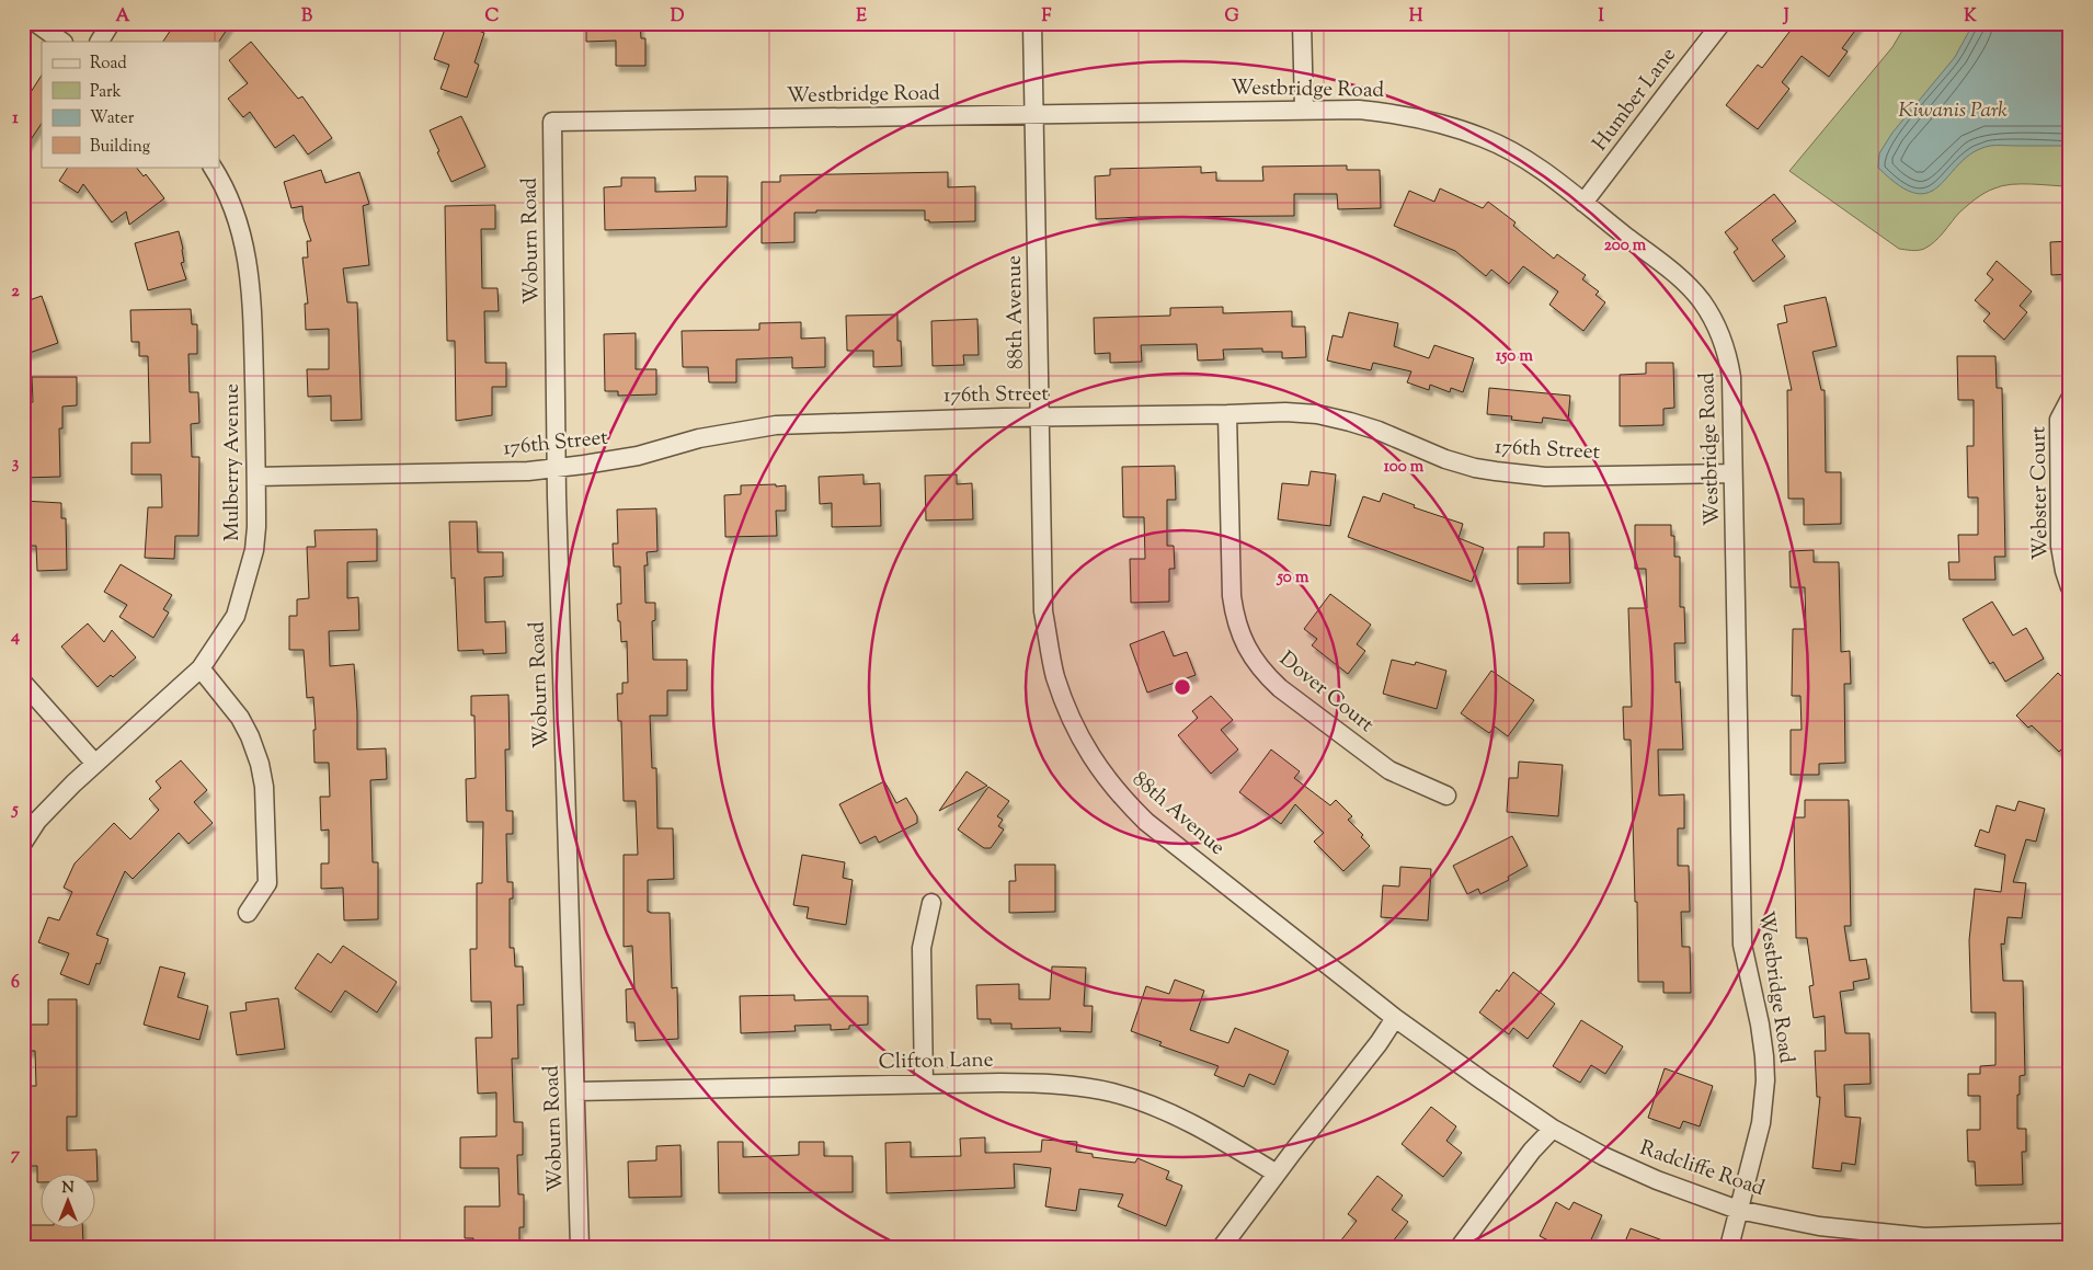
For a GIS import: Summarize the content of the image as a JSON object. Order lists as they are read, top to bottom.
{
  "streets": {
    "street": [
      "Westbridge Road",
      "Humber Lane",
      "Woburn Road",
      "88th Avenue",
      "176th Street",
      "Mulberry Avenue",
      "Webster Court",
      "Dover Court",
      "Clifton Lane",
      "Radcliffe Road"
    ]
  },
  "crossings": [
    ["Westbridge Road", "Humber Lane"],
    ["Westbridge Road", "Woburn Road"],
    ["Westbridge Road", "88th Avenue"],
    ["Westbridge Road", "176th Street"],
    ["Westbridge Road", "Radcliffe Road"],
    ["Woburn Road", "176th Street"],
    ["Woburn Road", "Clifton Lane"],
    ["88th Avenue", "176th Street"],
    ["88th Avenue", "Radcliffe Road"],
    ["176th Street", "Mulberry Avenue"],
    ["176th Street", "Dover Court"]
  ],
  "parks": ["Kiwanis Park"],
  "legend": [
    "Road",
    "Park",
    "Water",
    "Building"
  ],
  "north": "top",
  "grid": {
    "columns": [
      "A",
      "B",
      "C",
      "D",
      "E",
      "F",
      "G",
      "H",
      "I",
      "J",
      "K"
    ],
    "rows": [
      "1",
      "2",
      "3",
      "4",
      "5",
      "6",
      "7"
    ]
  },
  "rings": [
    "200 m",
    "150 m",
    "100 m",
    "50 m"
  ]
}
